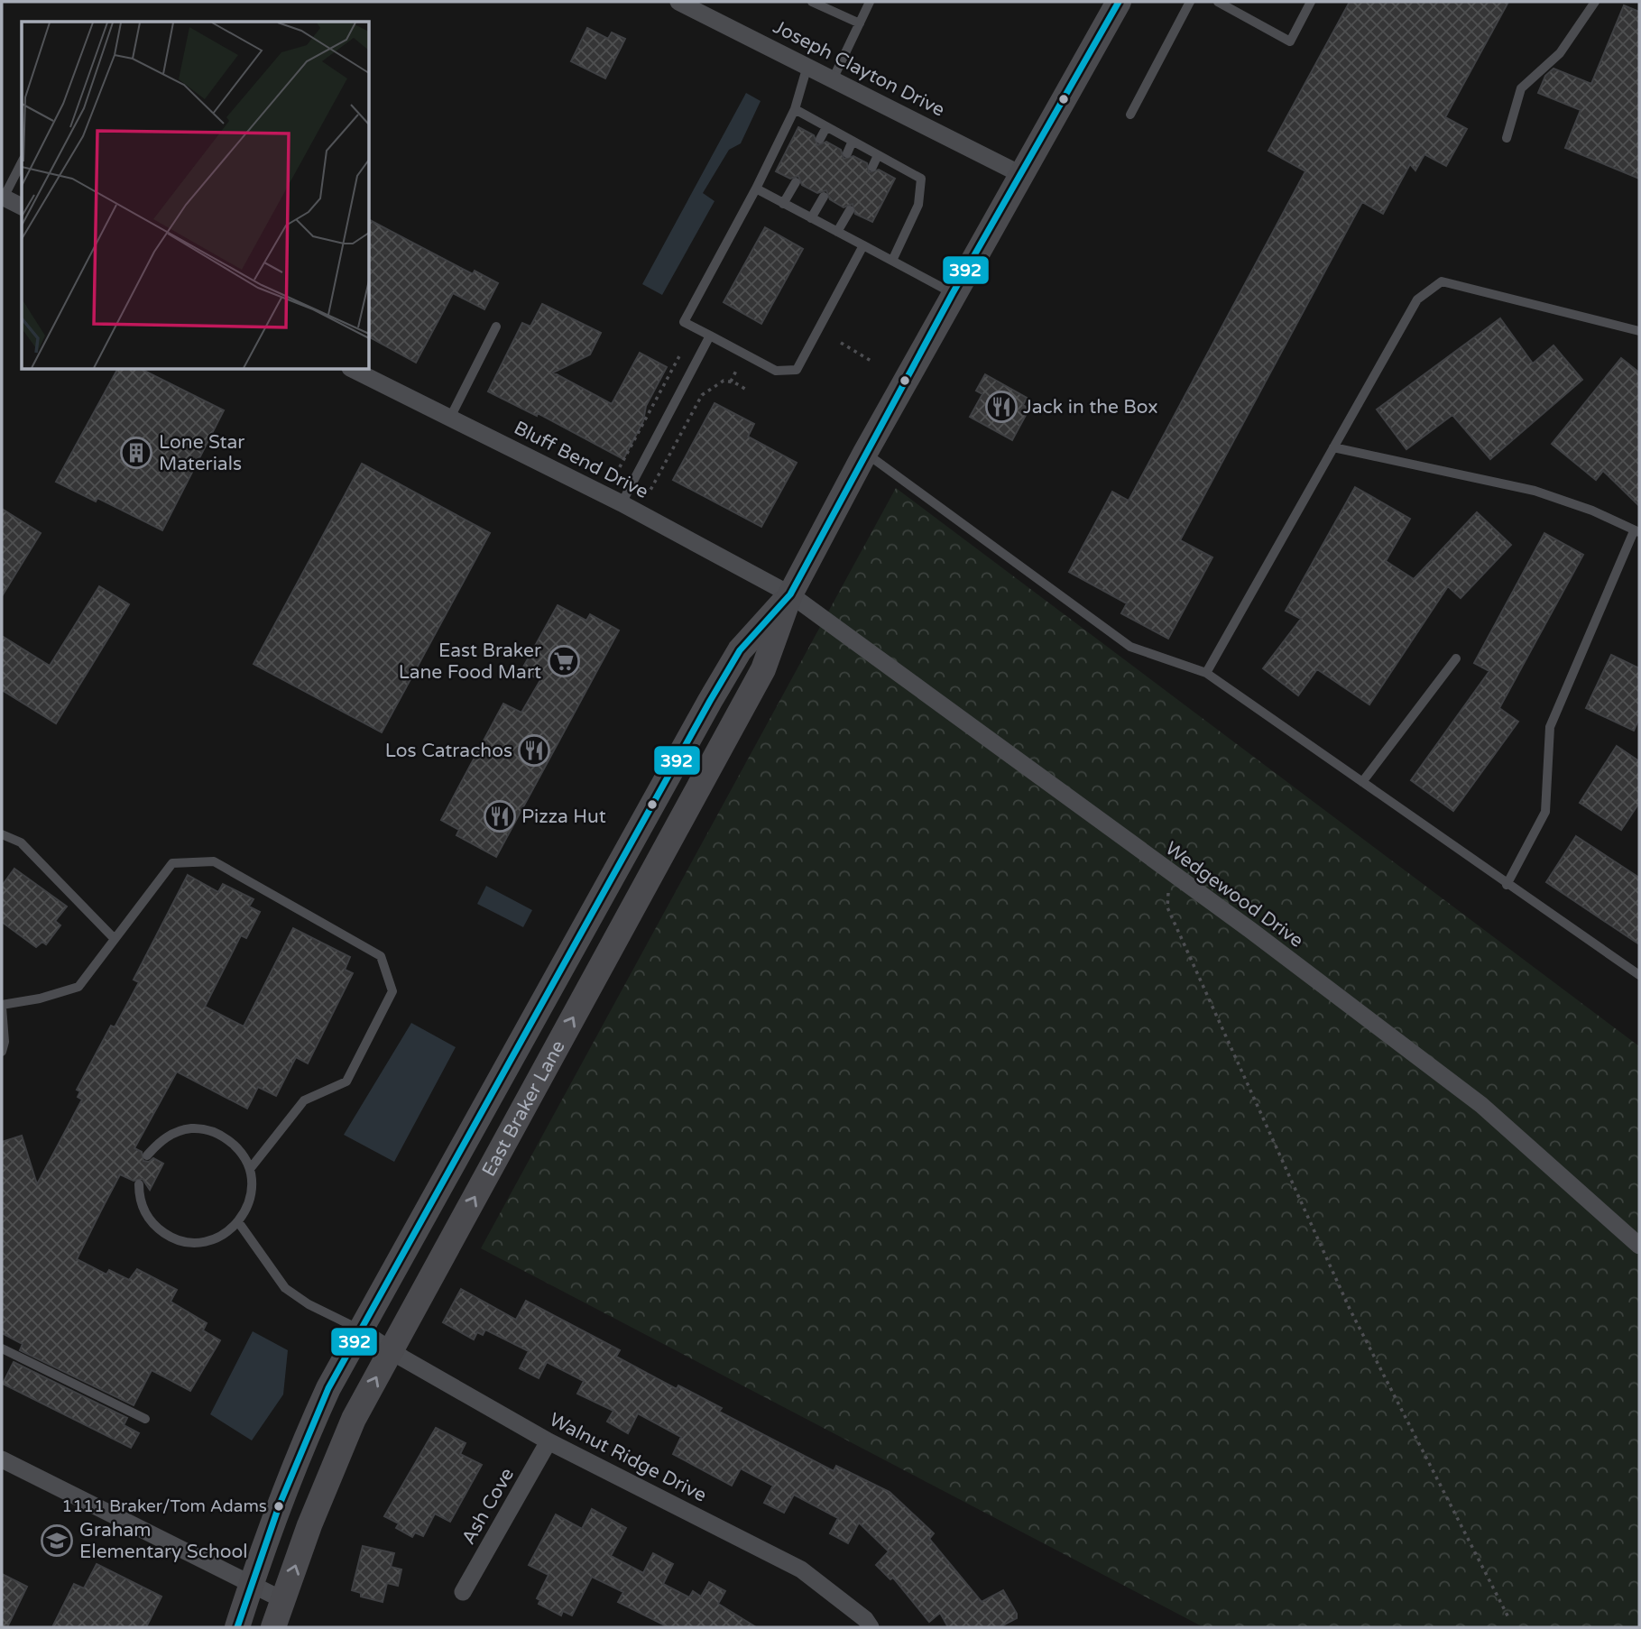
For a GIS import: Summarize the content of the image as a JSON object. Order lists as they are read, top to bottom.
{
  "streets": {
    "main road": ["East Braker Lane"],
    "street": [
      "Joseph Clayton Drive",
      "Bluff Bend Drive",
      "Wedgewood Drive",
      "Walnut Ridge Drive",
      "Ash Cove"
    ]
  },
  "crossings": [
    ["Joseph Clayton Drive", "East Braker Lane"],
    ["Bluff Bend Drive", "Wedgewood Drive"],
    ["Bluff Bend Drive", "East Braker Lane"],
    ["Wedgewood Drive", "East Braker Lane"],
    ["East Braker Lane", "Walnut Ridge Drive"],
    ["Walnut Ridge Drive", "Ash Cove"]
  ],
  "places": {
    "restaurant": ["Jack in the Box", "Los Catrachos", "Pizza Hut"],
    "building": ["Lone Star Materials"],
    "supermarket": ["East Braker Lane Food Mart"],
    "other": ["1111 Braker/Tom Adams"],
    "school or university": ["Graham Elementary School"]
  },
  "lines": ["transit line 392"]
}
